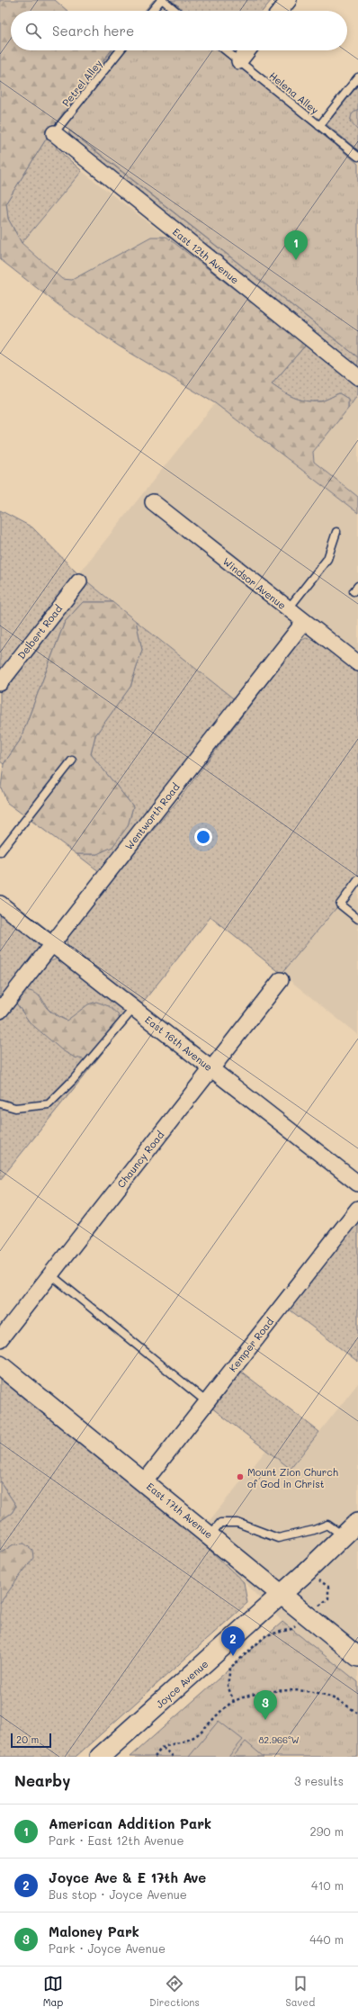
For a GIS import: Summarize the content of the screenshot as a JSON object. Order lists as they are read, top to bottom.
{
  "streets": {
    "street": [
      "East 12th Avenue",
      "Windsor Avenue",
      "Delbert Road",
      "Wentworth Road",
      "East 16th Avenue",
      "Chauncy Road",
      "Kemper Road",
      "East 17th Avenue",
      "Joyce Avenue"
    ],
    "lane": ["Petrel Alley", "Helena Alley"]
  },
  "crossings": [
    ["Petrel Alley", "East 12th Avenue"],
    ["Windsor Avenue", "Wentworth Road"],
    ["Wentworth Road", "East 16th Avenue"],
    ["East 16th Avenue", "Chauncy Road"],
    ["Kemper Road", "East 17th Avenue"],
    ["East 17th Avenue", "Joyce Avenue"]
  ],
  "places": ["Mount Zion Church of God in Christ"],
  "scale_bar": "20 m",
  "page": {
    "search": "Search here",
    "pins": ["1", "2", "3"],
    "scale": "20 m",
    "heading": ["Nearby", "3 results"],
    "list": [
      {
        "mark": "1",
        "name": "American Addition Park",
        "note": "Park · East 12th Avenue",
        "value": "290 m"
      },
      {
        "mark": "2",
        "name": "Joyce Ave & E 17th Ave",
        "note": "Bus stop · Joyce Avenue",
        "value": "410 m"
      },
      {
        "mark": "3",
        "name": "Maloney Park",
        "note": "Park · Joyce Avenue",
        "value": "440 m"
      }
    ],
    "nav": ["Map", "Directions", "Saved"]
  },
  "coordinates": ["82.966°W"]
}
